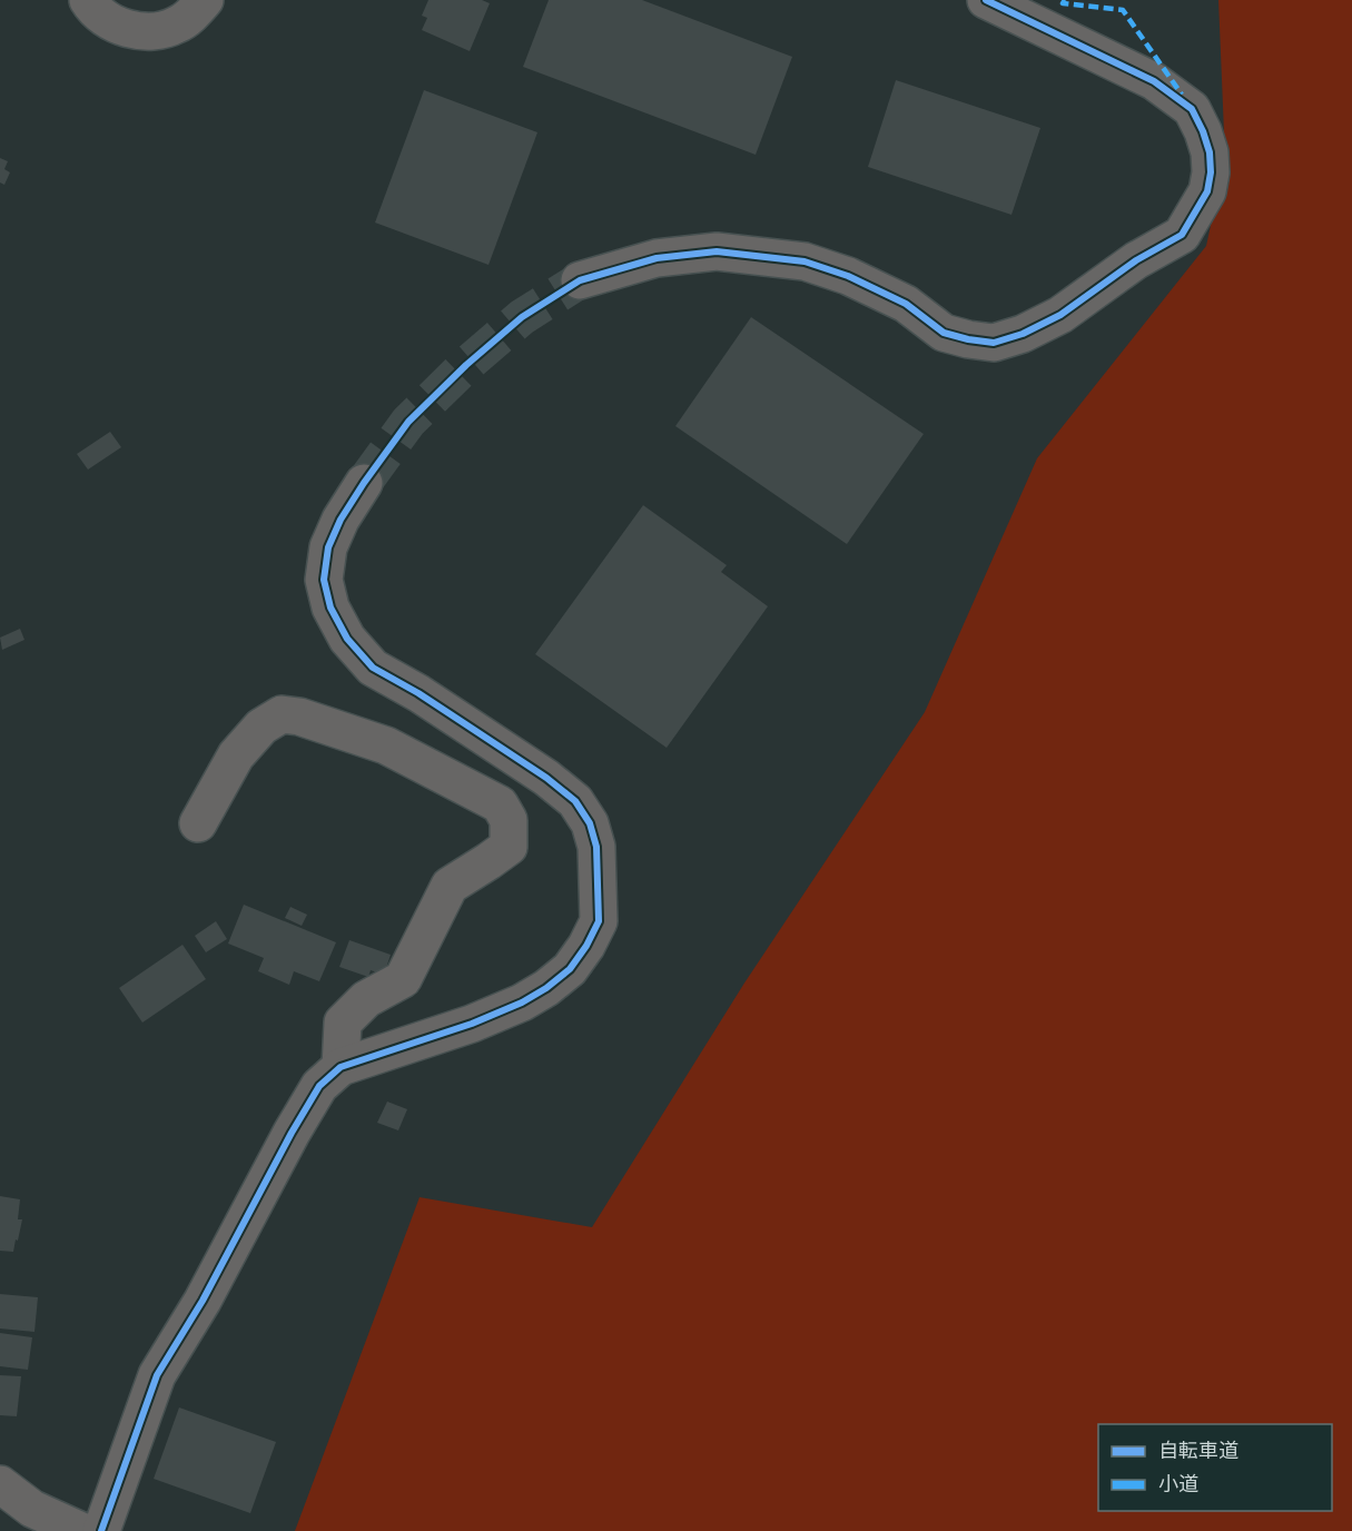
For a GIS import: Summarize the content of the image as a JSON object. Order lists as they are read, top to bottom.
{
  "legend": ["自転車道", "小道"]
}
